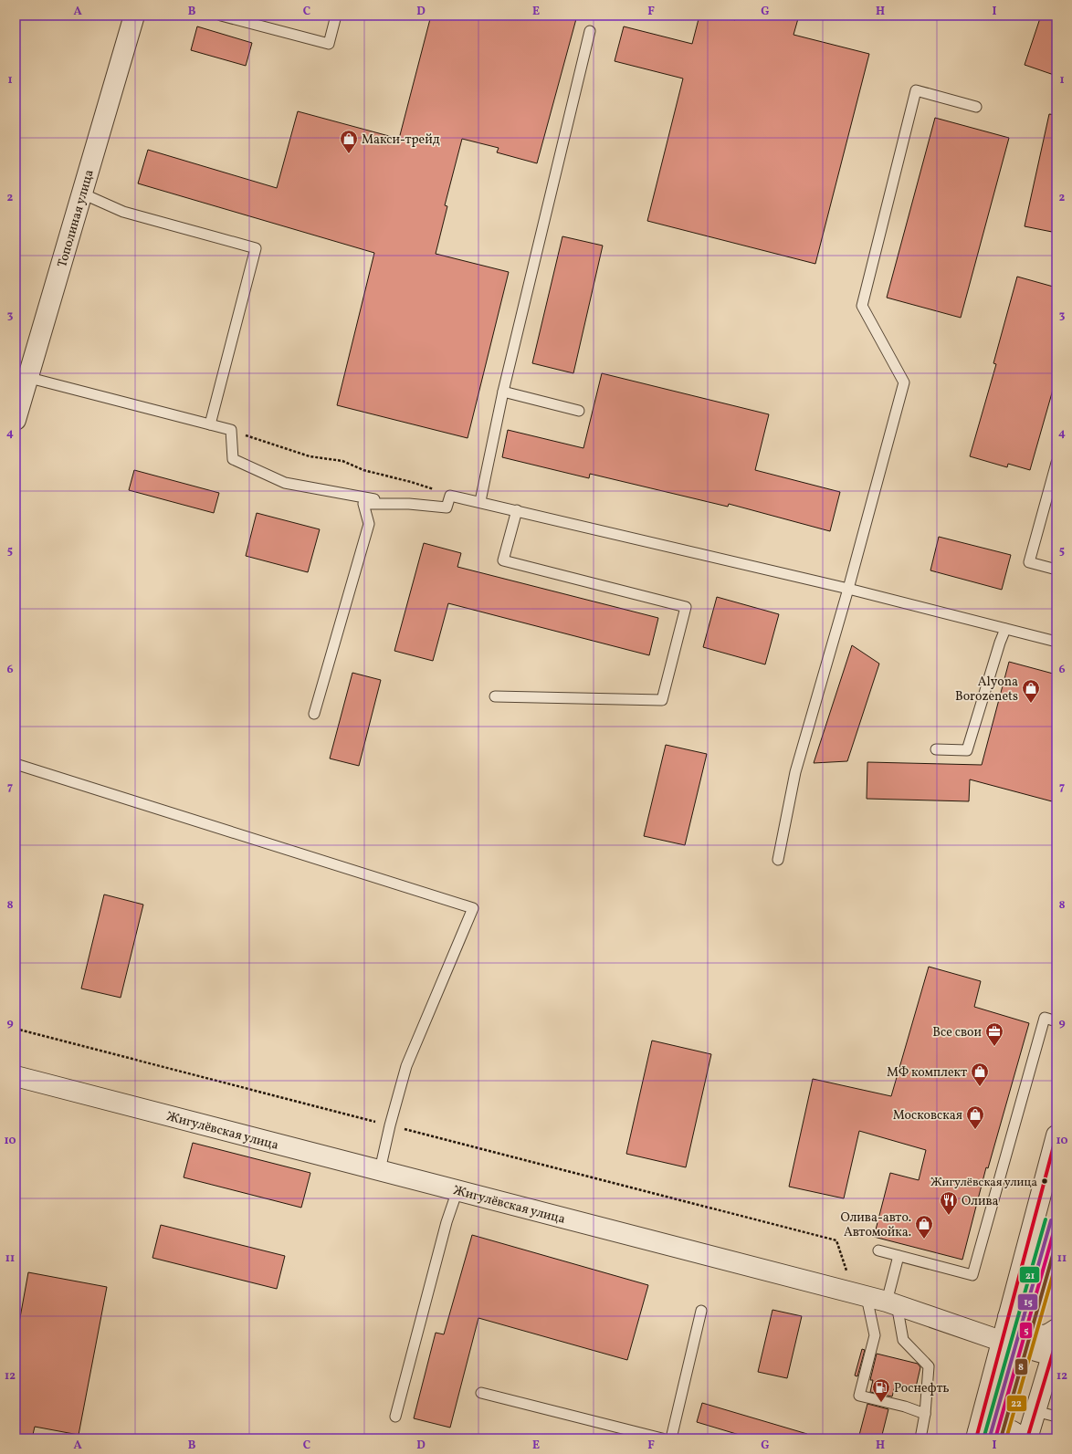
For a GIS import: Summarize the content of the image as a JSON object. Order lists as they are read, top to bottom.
{
  "streets": {
    "street": ["Тополиная улица", "Жигулёвская улица"]
  },
  "places": {
    "shop": [
      "Макси-трейд",
      "Alyona Borozenets",
      "МФ комплект",
      "Московская",
      "Олива-авто. Автомойка."
    ],
    "office": ["Все свои"],
    "other": ["Жигулёвская улица"],
    "restaurant": ["Олива"],
    "fuel station": ["Роснефть"]
  },
  "lines": [
    "transit line 21",
    "transit line 15",
    "transit line 5",
    "transit line 8",
    "transit line 22"
  ],
  "grid": {
    "columns": [
      "A",
      "B",
      "C",
      "D",
      "E",
      "F",
      "G",
      "H",
      "I"
    ],
    "rows": [
      "1",
      "2",
      "3",
      "4",
      "5",
      "6",
      "7",
      "8",
      "9",
      "10",
      "11",
      "12"
    ]
  }
}
